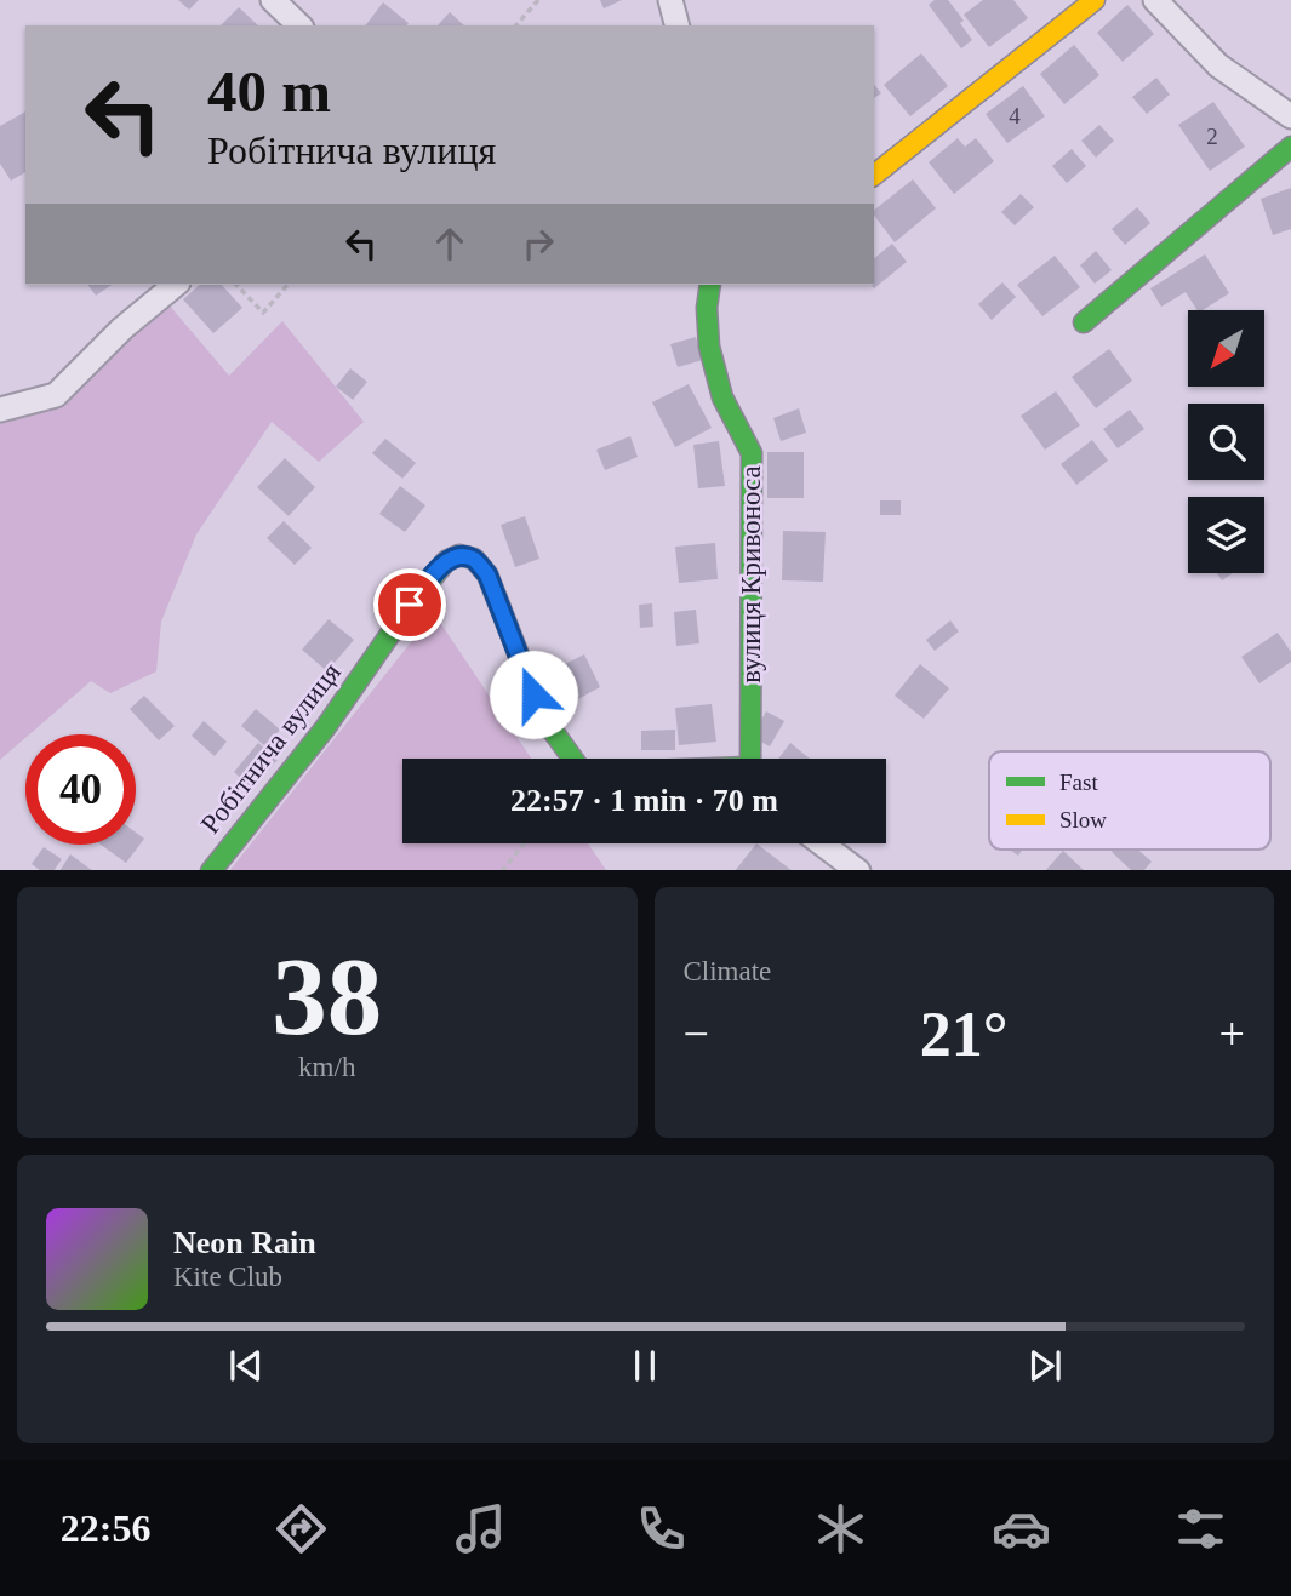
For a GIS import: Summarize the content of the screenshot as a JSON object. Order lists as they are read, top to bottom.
{
  "streets": {
    "street": ["вулиця Кривоноса", "Робітнича вулиця"]
  },
  "house_numbers": ["4", "2"],
  "legend": ["Fast", "Slow"],
  "north": "bottom left",
  "page": {
    "turn": ["40 m", "Робітнича вулиця"],
    "limit": "40",
    "trip": "22:57 · 1 min · 70 m",
    "tile": [
      ["38", "km/h"],
      "Climate"
    ],
    "heat": ["−", "21°", "+"],
    "song": ["Neon Rain", "Kite Club"],
    "tabs": "22:56"
  }
}
